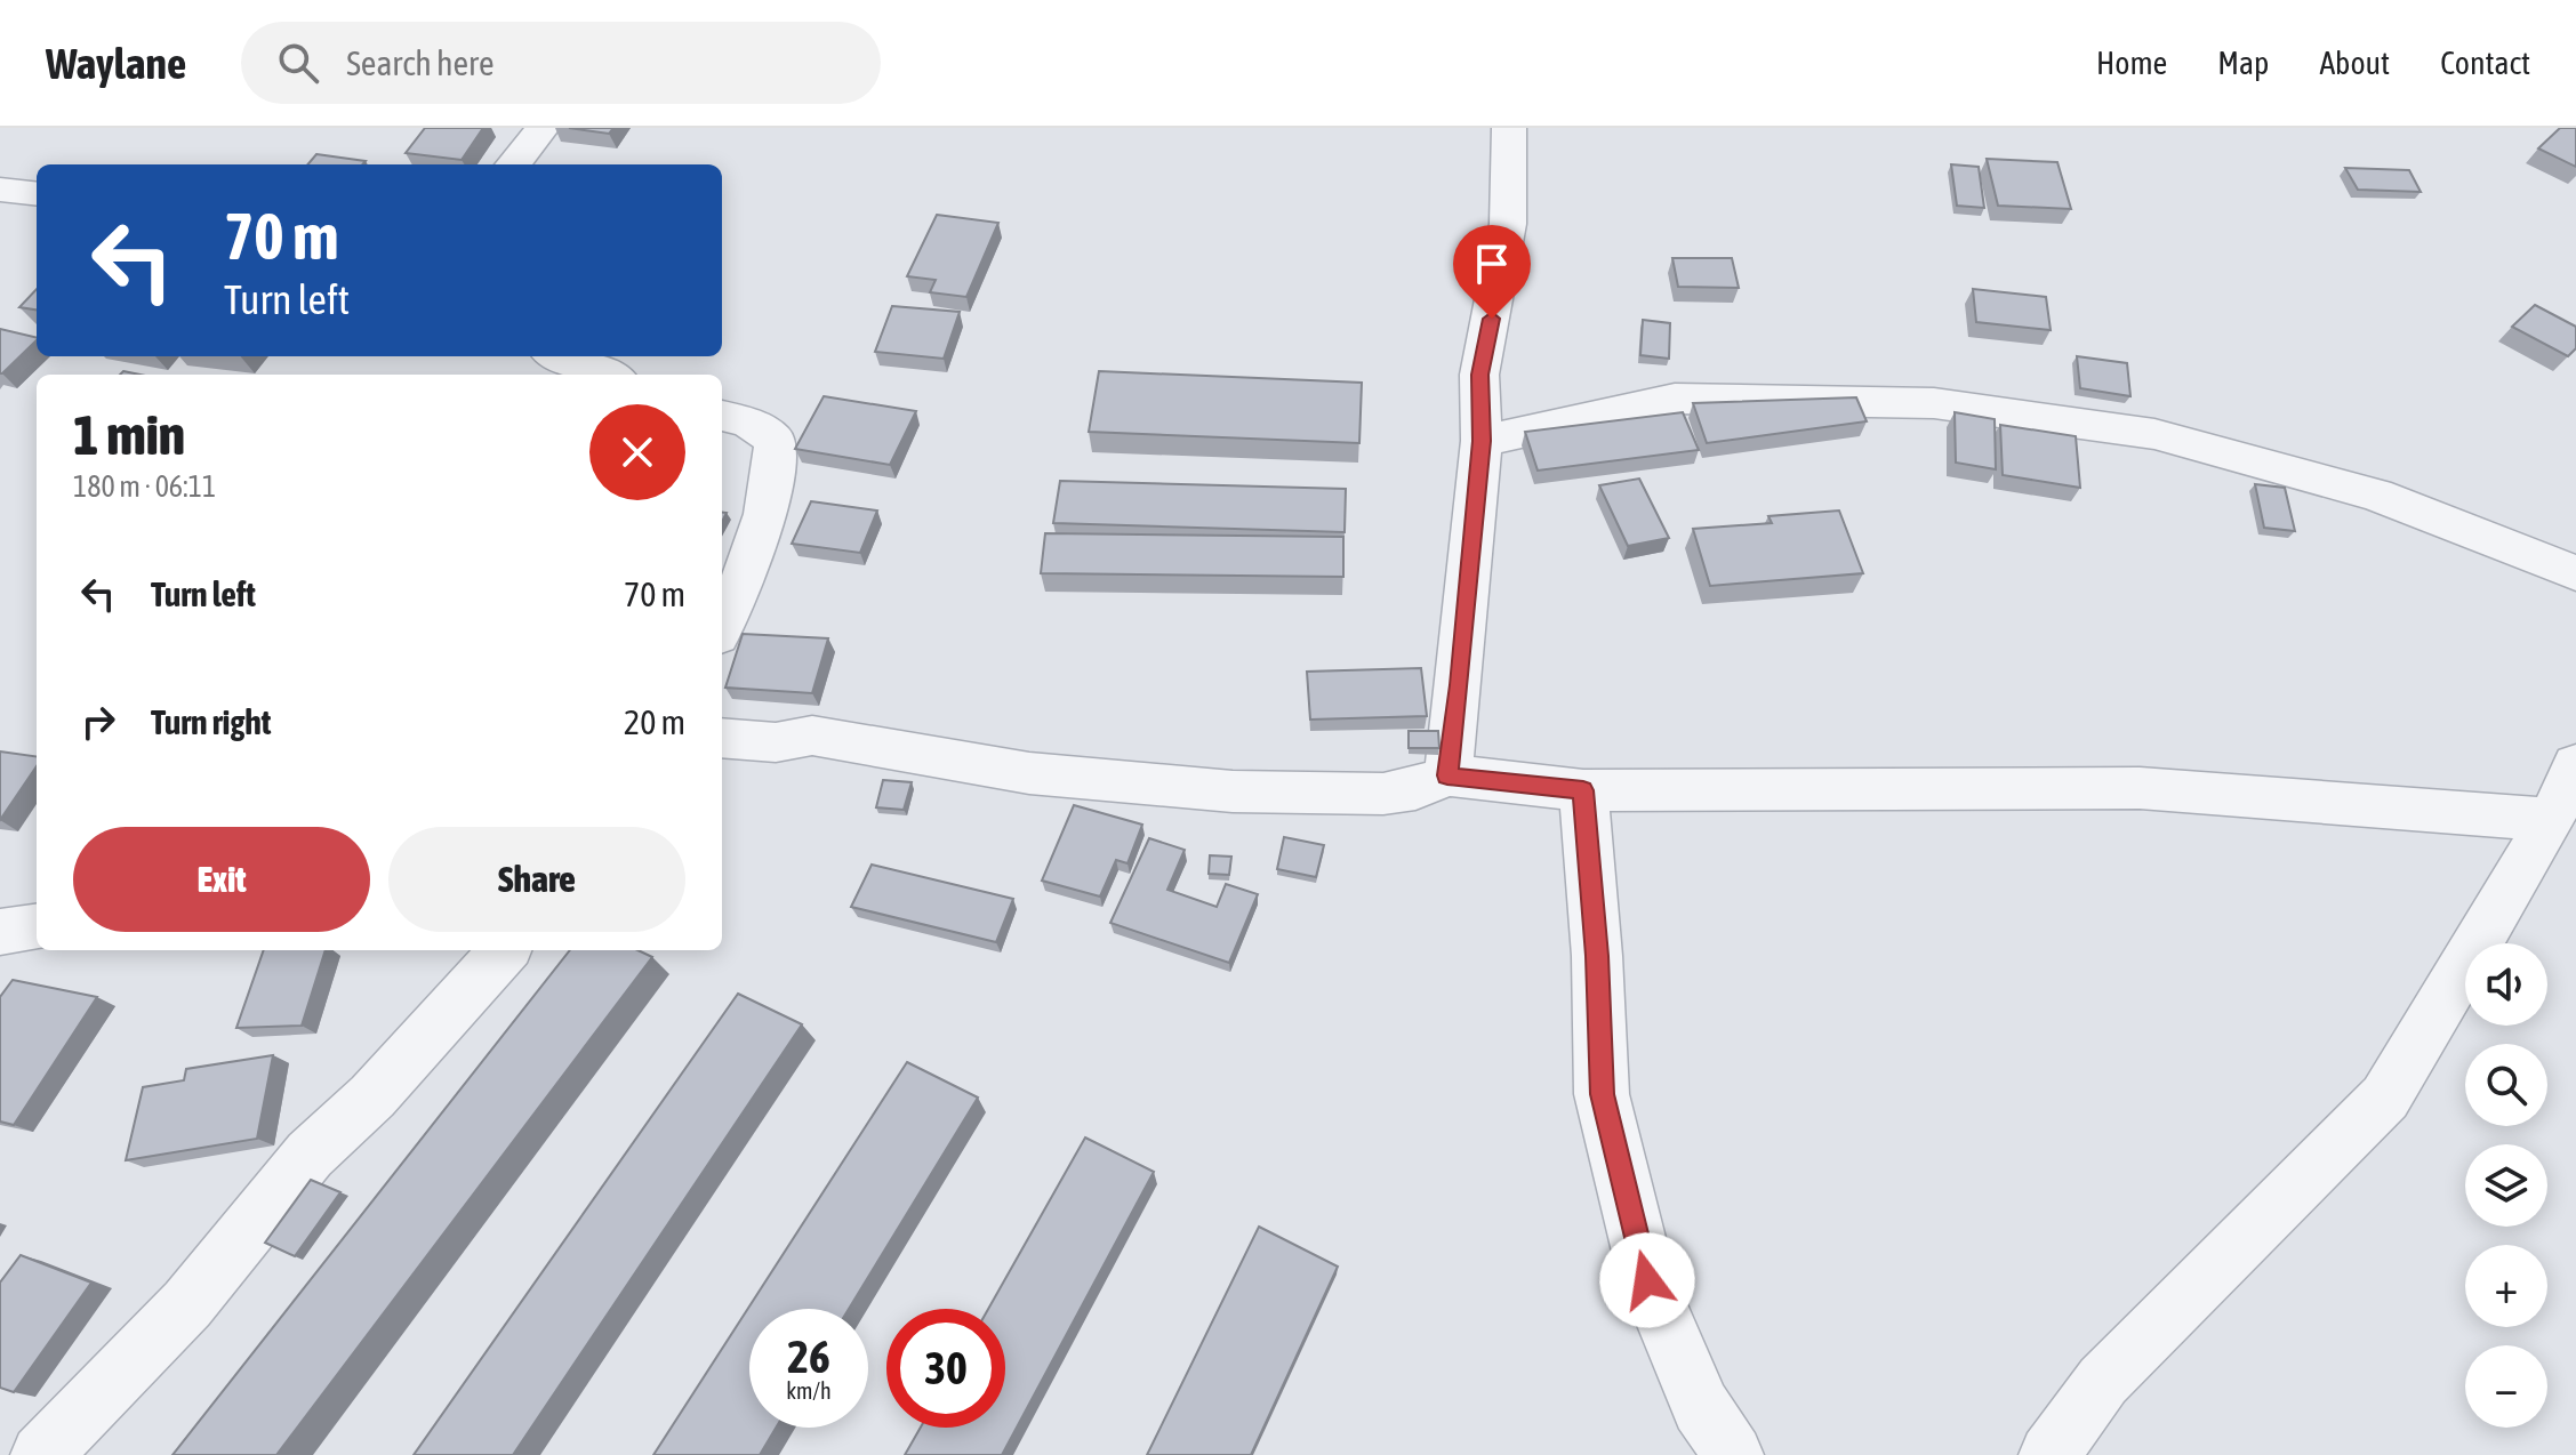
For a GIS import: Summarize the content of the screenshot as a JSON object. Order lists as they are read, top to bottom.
{
  "page": {
    "header": "Waylane",
    "search": "Search here",
    "nav": [
      "Home",
      "Map",
      "About",
      "Contact"
    ],
    "turn": ["70 m", "Turn left"],
    "heading": ["1 min", "180 m · 06:11"],
    "list": [
      {
        "name": "Turn left",
        "value": "70 m"
      },
      {
        "name": "Turn right",
        "value": "20 m"
      }
    ],
    "buttons": ["Exit", "Share"],
    "map_buttons": ["+", "−"],
    "speed": "26 km/h",
    "limit": "30"
  }
}
